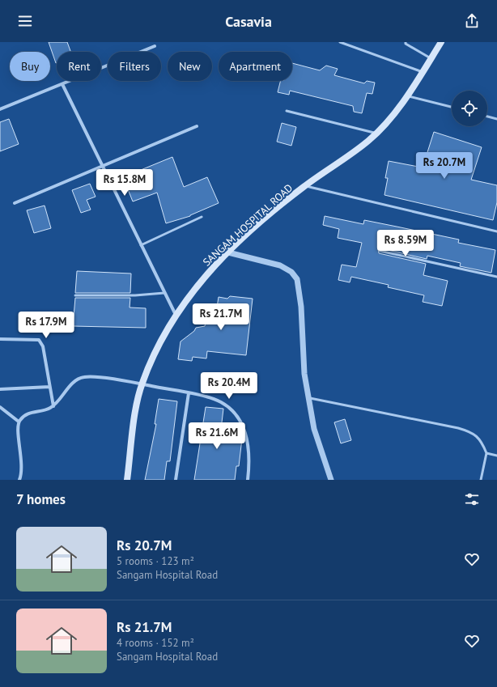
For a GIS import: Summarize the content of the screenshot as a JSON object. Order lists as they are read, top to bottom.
{
  "streets": {
    "main road": ["SANGAM HOSPITAL ROAD"]
  },
  "page": {
    "header": "Casavia",
    "chip": [
      "Buy",
      "Rent",
      "Filters",
      "New",
      "Apartment"
    ],
    "price": [
      "Rs 20.7M",
      "Rs 15.8M",
      "Rs 8.59M",
      "Rs 21.7M",
      "Rs 17.9M",
      "Rs 20.4M",
      "Rs 21.6M"
    ],
    "heading": "7 homes",
    "list": [
      {
        "name": "Rs 20.7M",
        "note": "5 rooms · 123 m² · Sangam Hospital Road"
      },
      {
        "name": "Rs 21.7M",
        "note": "4 rooms · 152 m² · Sangam Hospital Road"
      }
    ]
  }
}
